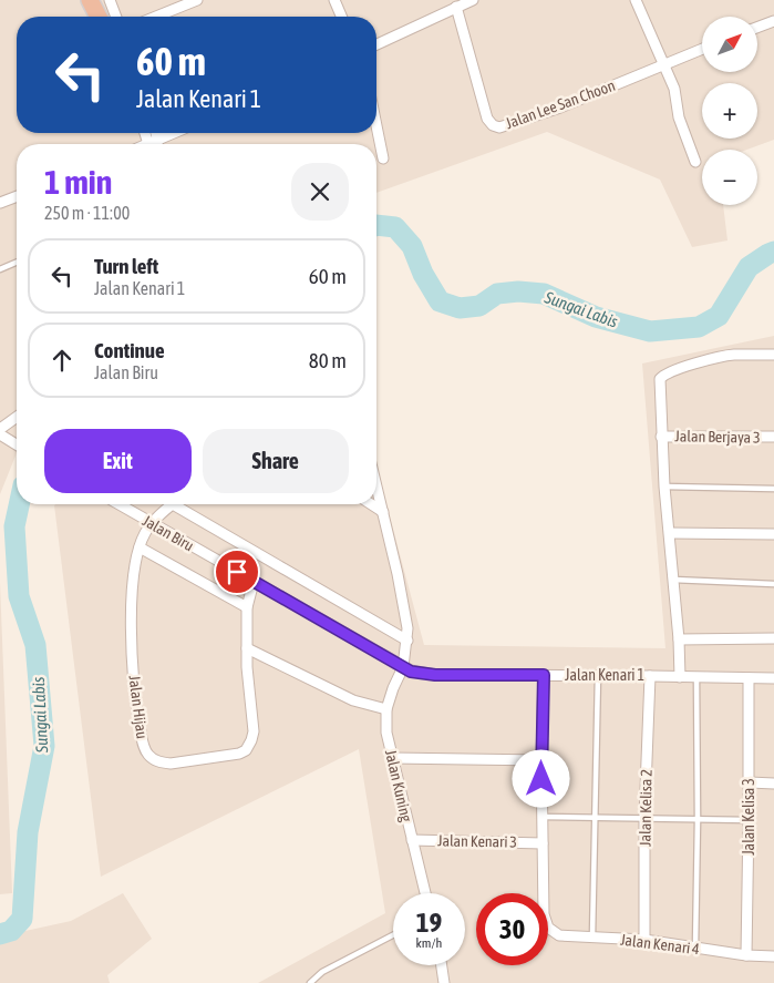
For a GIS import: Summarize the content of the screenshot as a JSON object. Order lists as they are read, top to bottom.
{
  "streets": {
    "street": [
      "Jalan Lee San Choon",
      "Jalan Berjaya 3",
      "Jalan Biru",
      "Jalan Kenari 1",
      "Jalan Hijau",
      "Jalan Kuning",
      "Jalan Kelisa 2",
      "Jalan Kelisa 3",
      "Jalan Kenari 3",
      "Jalan Kenari 4"
    ]
  },
  "crossings": [
    ["Jalan Biru", "Jalan Kenari 1"],
    ["Jalan Biru", "Jalan Hijau"],
    ["Jalan Biru", "Jalan Kuning"],
    ["Jalan Kenari 1", "Jalan Kuning"],
    ["Jalan Kenari 1", "Jalan Kelisa 2"],
    ["Jalan Kenari 1", "Jalan Kelisa 3"],
    ["Jalan Kuning", "Jalan Kenari 3"],
    ["Jalan Kelisa 2", "Jalan Kenari 4"],
    ["Jalan Kelisa 3", "Jalan Kenari 4"],
    ["Jalan Kenari 3", "Jalan Kenari 4"]
  ],
  "water": ["Sungai Labis"],
  "north": "top right",
  "page": {
    "map_buttons": ["+", "−"],
    "turn": ["60 m", "Jalan Kenari 1"],
    "heading": ["1 min", "250 m · 11:00"],
    "list": [
      {
        "name": "Turn left",
        "note": "Jalan Kenari 1",
        "value": "60 m"
      },
      {
        "name": "Continue",
        "note": "Jalan Biru",
        "value": "80 m"
      }
    ],
    "buttons": ["Exit", "Share"],
    "speed": "19 km/h",
    "limit": "30"
  }
}
